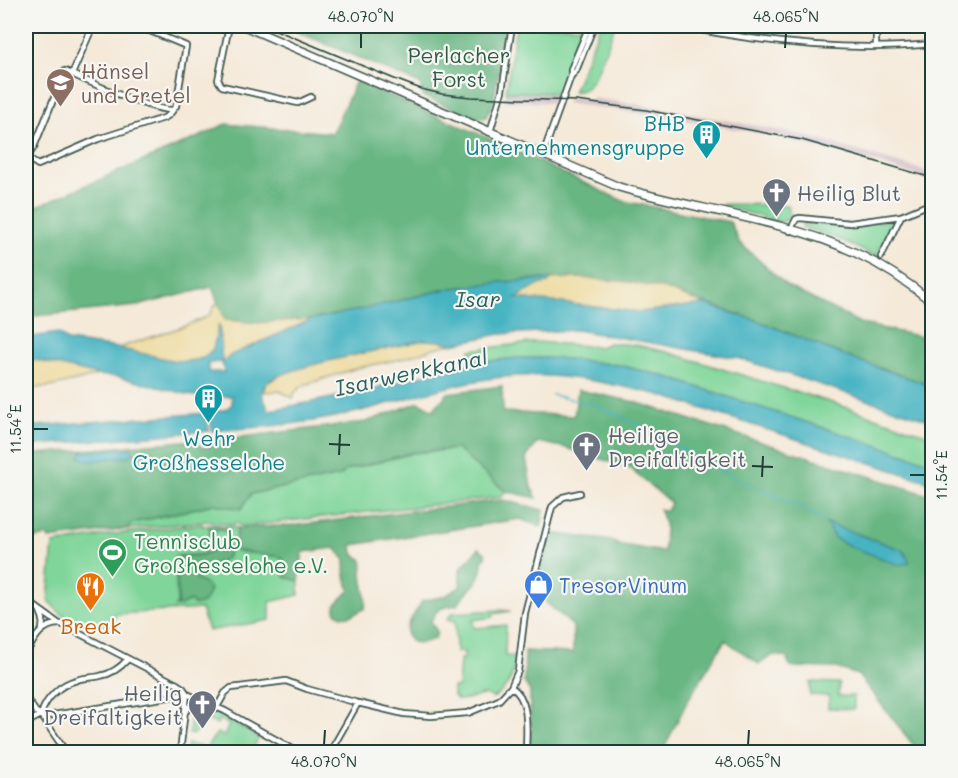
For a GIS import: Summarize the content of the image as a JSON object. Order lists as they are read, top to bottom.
{
  "water": ["Isar", "Isarwerkkanal"],
  "parks": ["Perlacher Forst"],
  "places": {
    "school or university": ["Hänsel und Gretel"],
    "building": ["BHB Unternehmensgruppe", "Wehr Großhesselohe"],
    "church": ["Heilig Blut", "Heilige Dreifaltigkeit", "Heilig Dreifaltigkeit"],
    "sports": ["Tennisclub Großhesselohe e.V."],
    "shop": ["TresorVinum"],
    "restaurant": ["Break"]
  },
  "coordinates": ["48.070°N", "48.065°N", "11.54°E"]
}
